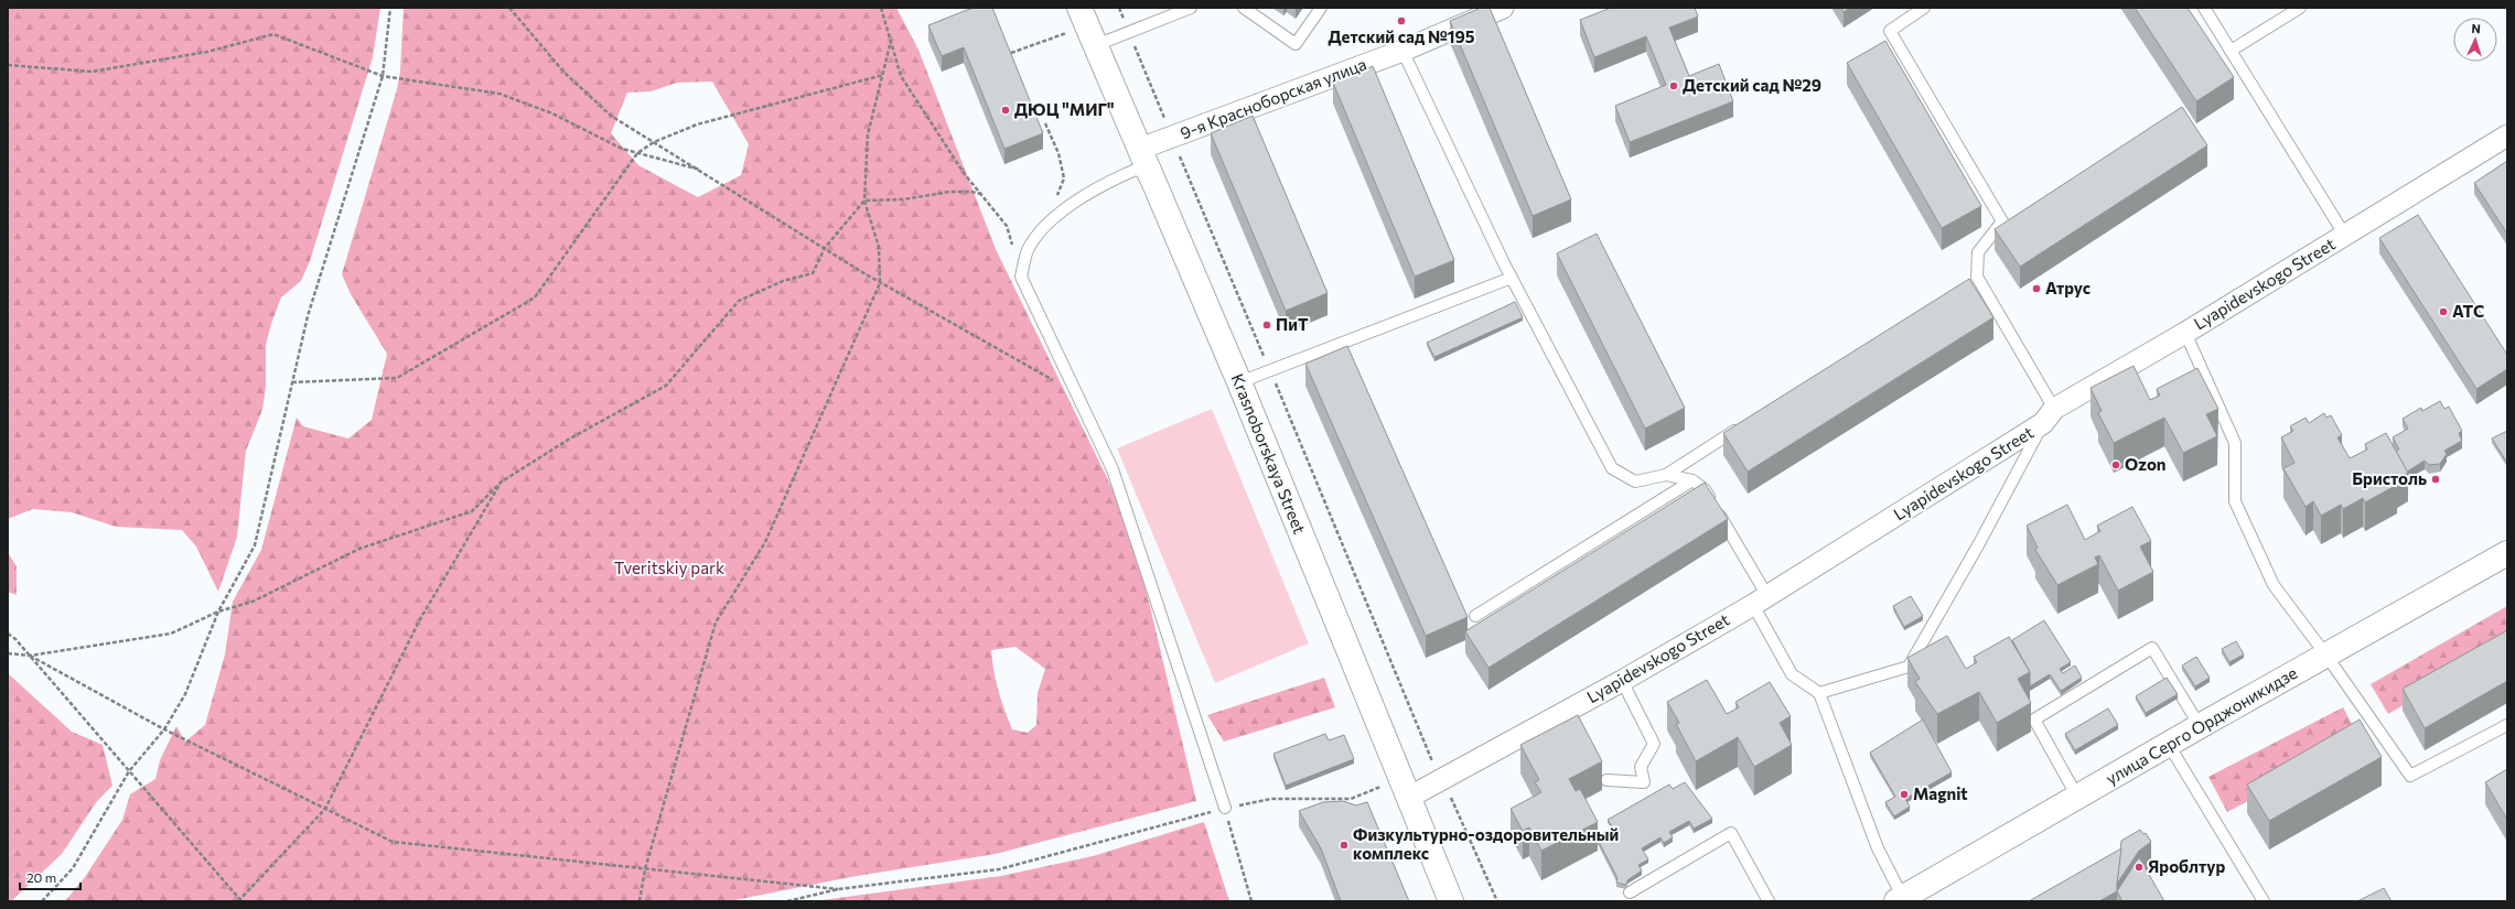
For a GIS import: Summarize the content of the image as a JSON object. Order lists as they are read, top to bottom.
{
  "streets": {
    "street": [
      "9-я Красноборская улица",
      "Lyapidevskogo Street",
      "Krasnoborskaya Street",
      "улица Серго Орджоникидзе"
    ]
  },
  "crossings": [
    ["9-я Красноборская улица", "Krasnoborskaya Street"],
    ["Lyapidevskogo Street", "Krasnoborskaya Street"]
  ],
  "parks": ["Tveritskiy park"],
  "places": [
    "Детский сад №195",
    "Детский сад №29",
    "ДЮЦ \"МИГ\"",
    "Атрус",
    "АТС",
    "ПиТ",
    "Ozon",
    "Бристоль",
    "Magnit",
    "Физкультурно-оздоровительный комплекс",
    "Яроблтур"
  ],
  "scale_bar": "20 m",
  "north": "top"
}
